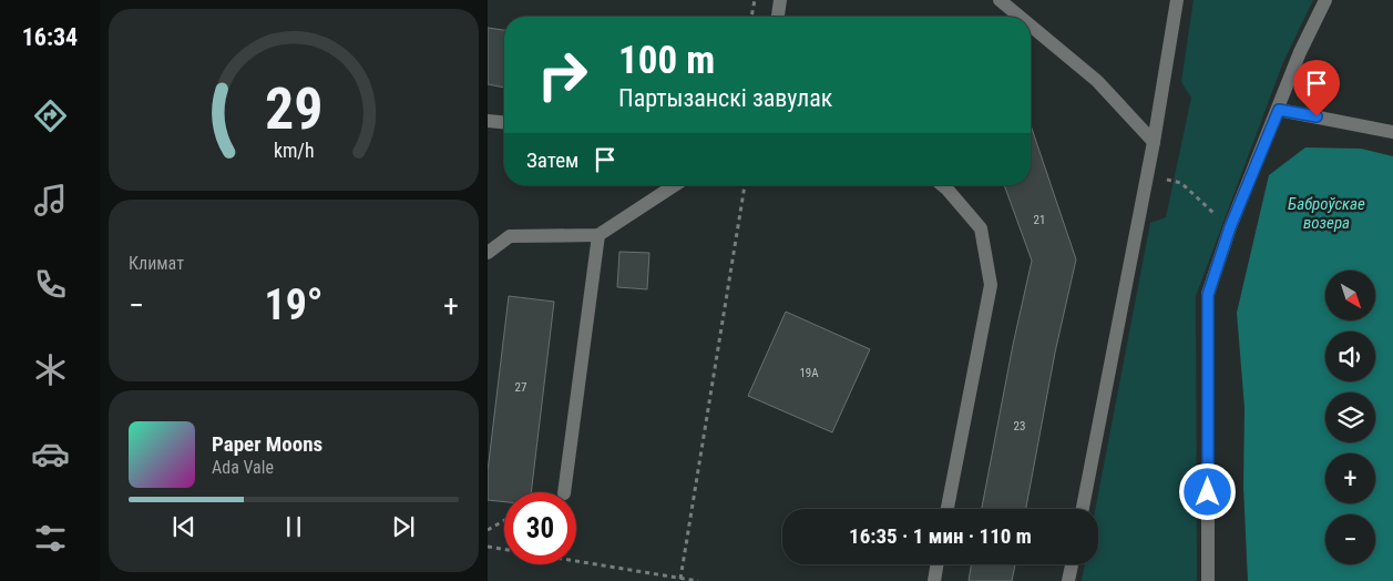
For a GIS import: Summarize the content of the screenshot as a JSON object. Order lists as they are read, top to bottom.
{
  "water": ["Баброўскае возера"],
  "house_numbers": [
    "21",
    "19А",
    "27",
    "23"
  ],
  "north": "bottom right",
  "page": {
    "tabs": "16:34",
    "turn": ["100 m", "Партызанскі завулак"],
    "then": "Затем",
    "tile": "Климат",
    "map_buttons": ["+", "−"],
    "heat": ["−", "19°", "+"],
    "song": ["Paper Moons", "Ada Vale"],
    "limit": "30",
    "trip": "16:35 · 1 мин · 110 m",
    "gauge": ["29", "km/h"]
  }
}
